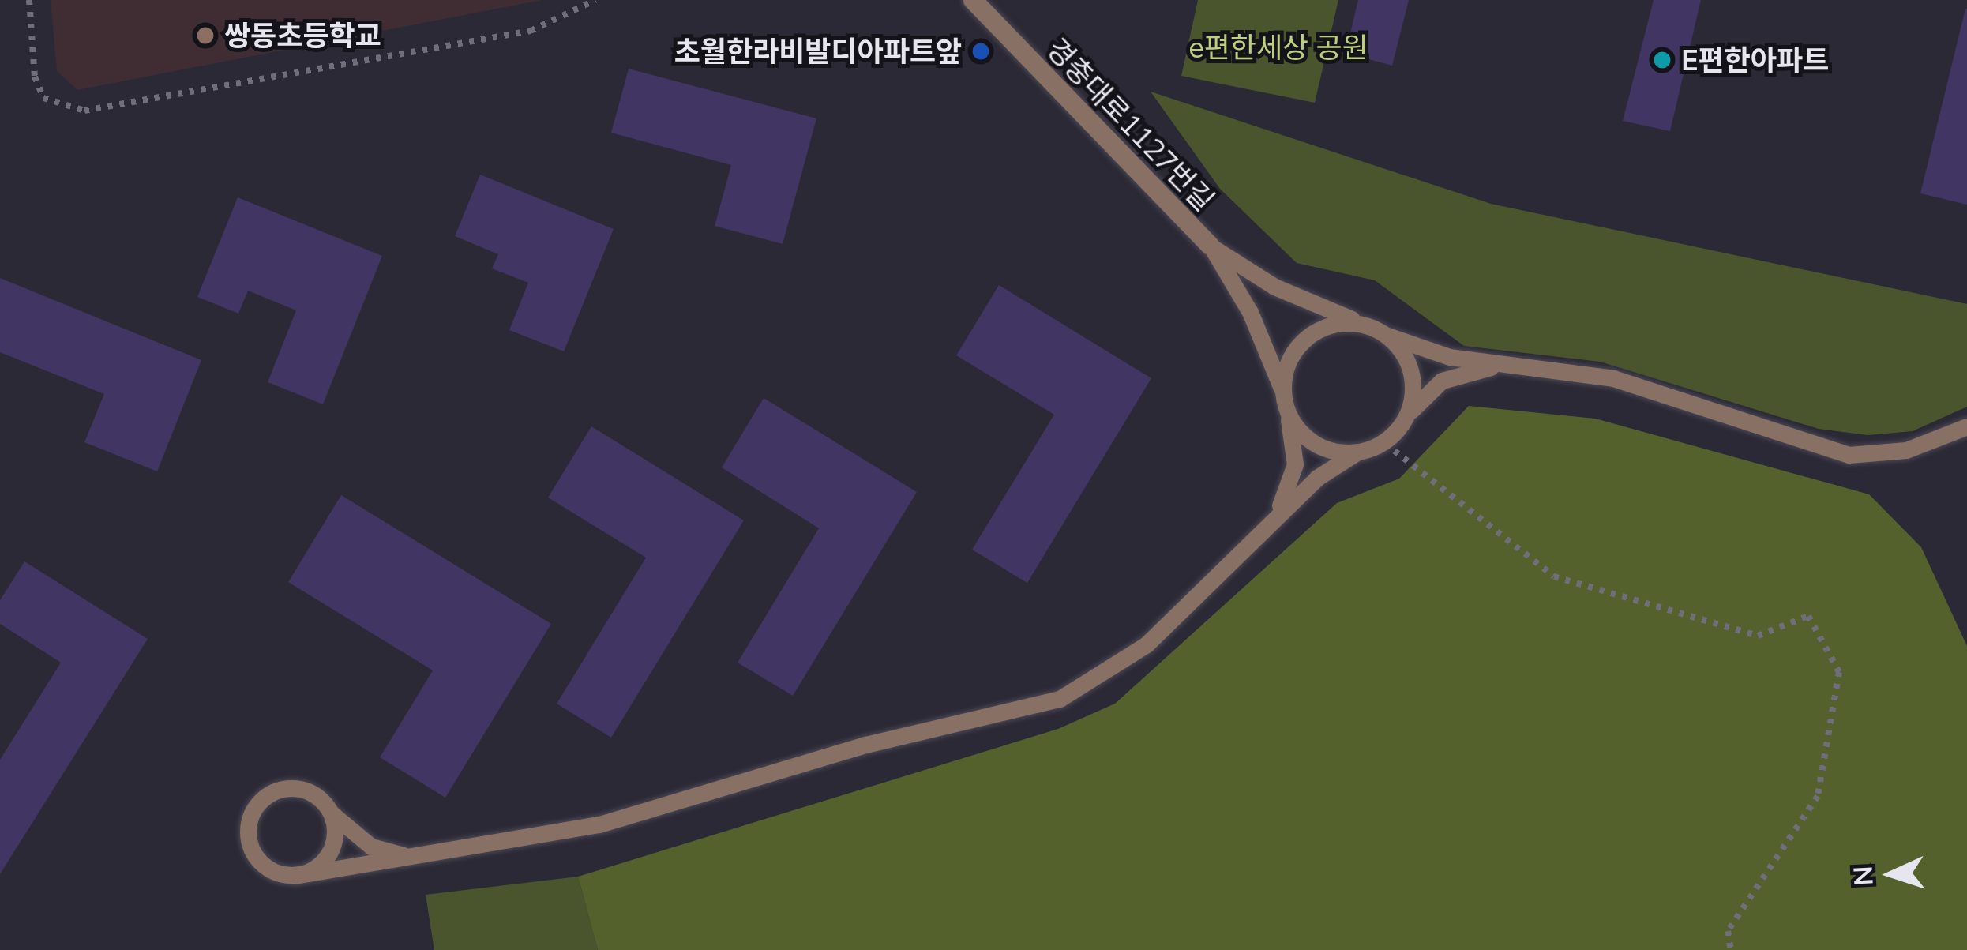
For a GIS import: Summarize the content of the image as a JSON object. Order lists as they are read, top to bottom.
{
  "streets": {
    "street": ["경충대로1127번길"]
  },
  "parks": ["e편한세상 공원"],
  "places": ["쌍동초등학교", "초월한라비발디아파트앞", "E편한아파트"],
  "north": "left"
}
